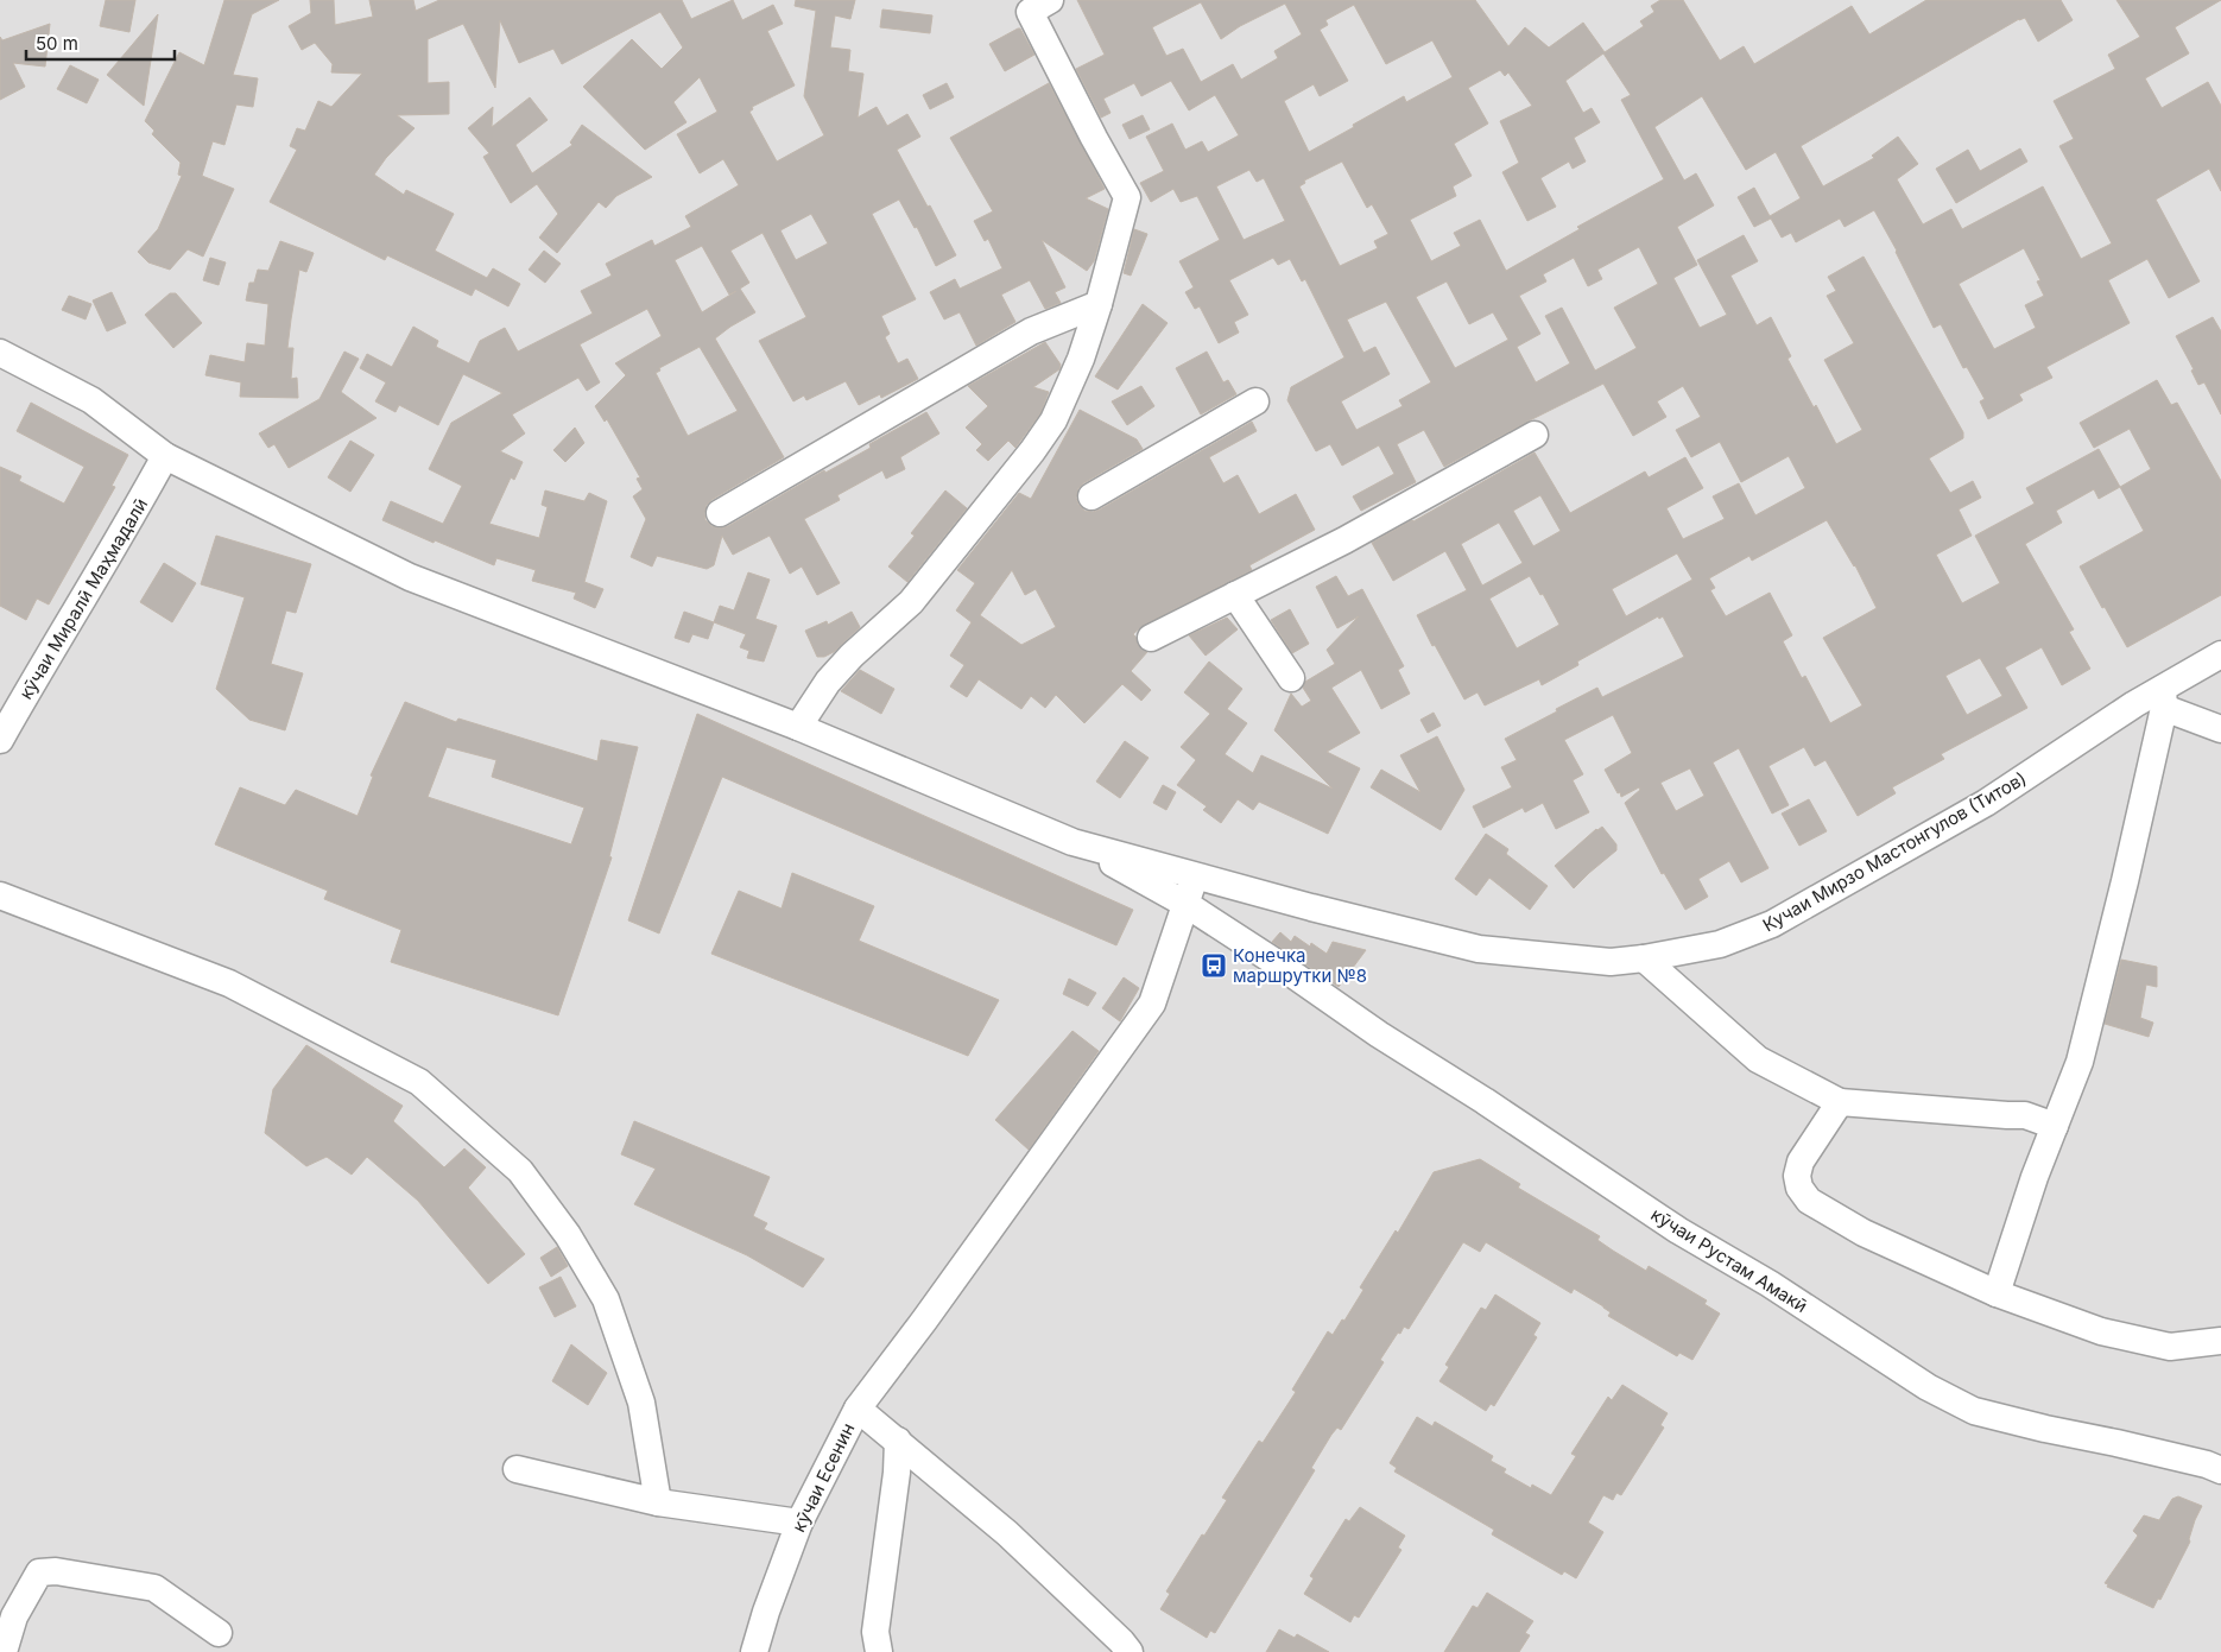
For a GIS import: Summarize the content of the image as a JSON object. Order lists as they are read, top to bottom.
{
  "streets": {
    "street": [
      "кӯчаи Миралӣ Маҳмадалӣ",
      "Кучаи Мирзо Мастонгулов (Титов)",
      "кӯчаи Рустам Амакӣ",
      "кӯчаи Есенин"
    ]
  },
  "crossings": [
    ["Кучаи Мирзо Мастонгулов (Титов)", "кӯчаи Рустам Амакӣ"],
    ["Кучаи Мирзо Мастонгулов (Титов)", "кӯчаи Есенин"],
    ["кӯчаи Рустам Амакӣ", "кӯчаи Есенин"]
  ],
  "places": {
    "bus stop": ["Конечка маршрутки №8"]
  },
  "scale_bar": "50 m"
}
